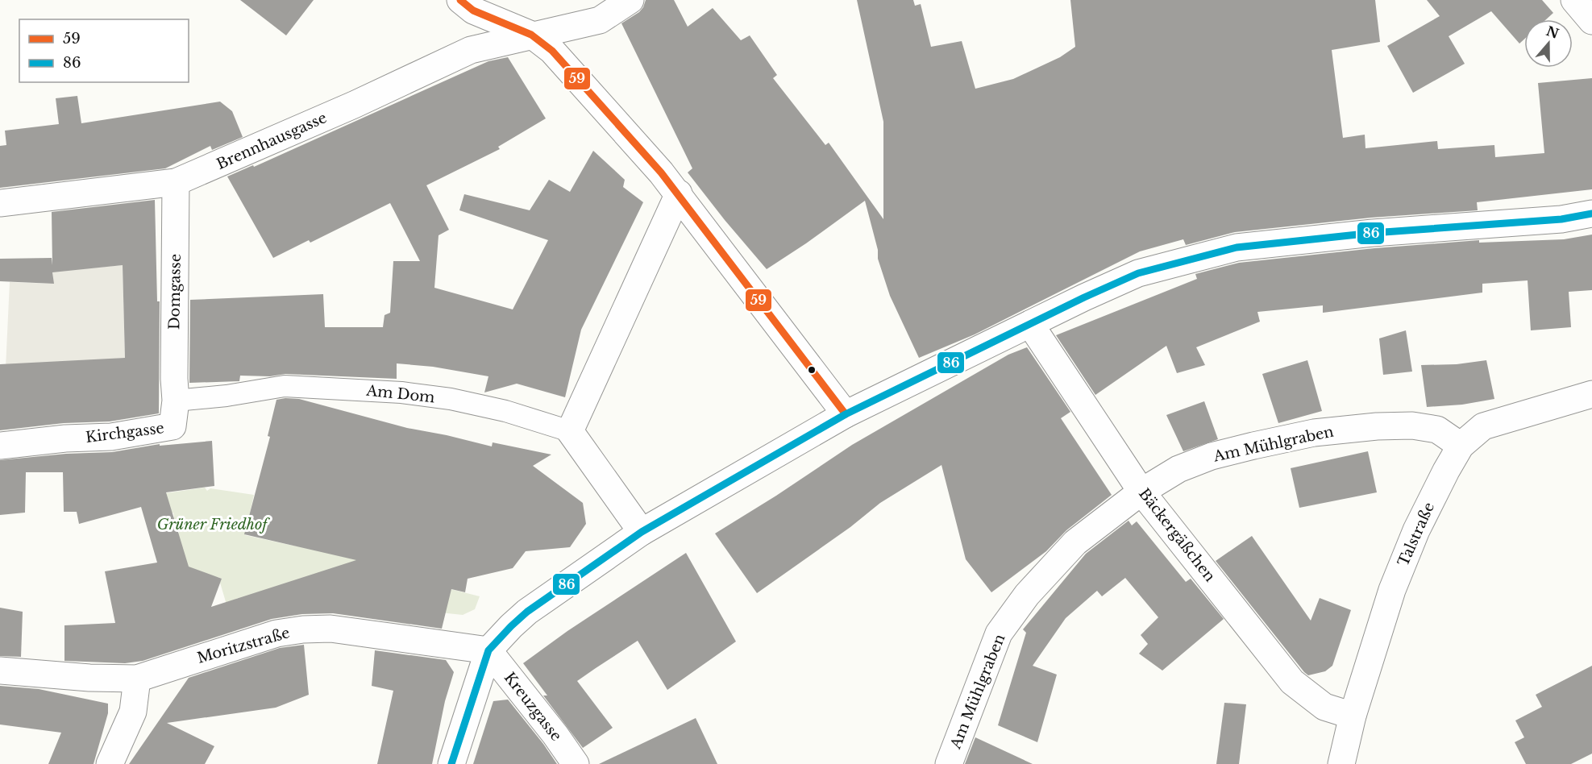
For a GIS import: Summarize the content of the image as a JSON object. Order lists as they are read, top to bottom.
{
  "streets": {
    "street": [
      "Brennhausgasse",
      "Domgasse",
      "Am Dom",
      "Kirchgasse",
      "Am Mühlgraben",
      "Talstraße",
      "Bäckergäßchen",
      "Moritzstraße",
      "Kreuzgasse"
    ]
  },
  "crossings": [
    ["Brennhausgasse", "Domgasse"],
    ["Domgasse", "Am Dom"],
    ["Domgasse", "Kirchgasse"],
    ["Am Dom", "Kirchgasse"],
    ["Am Mühlgraben", "Talstraße"],
    ["Am Mühlgraben", "Bäckergäßchen"],
    ["Talstraße", "Bäckergäßchen"],
    ["Moritzstraße", "Kreuzgasse"]
  ],
  "parks": ["Grüner Friedhof"],
  "lines": ["transit line 59", "transit line 86"],
  "legend": ["59", "86"],
  "north": "top"
}
